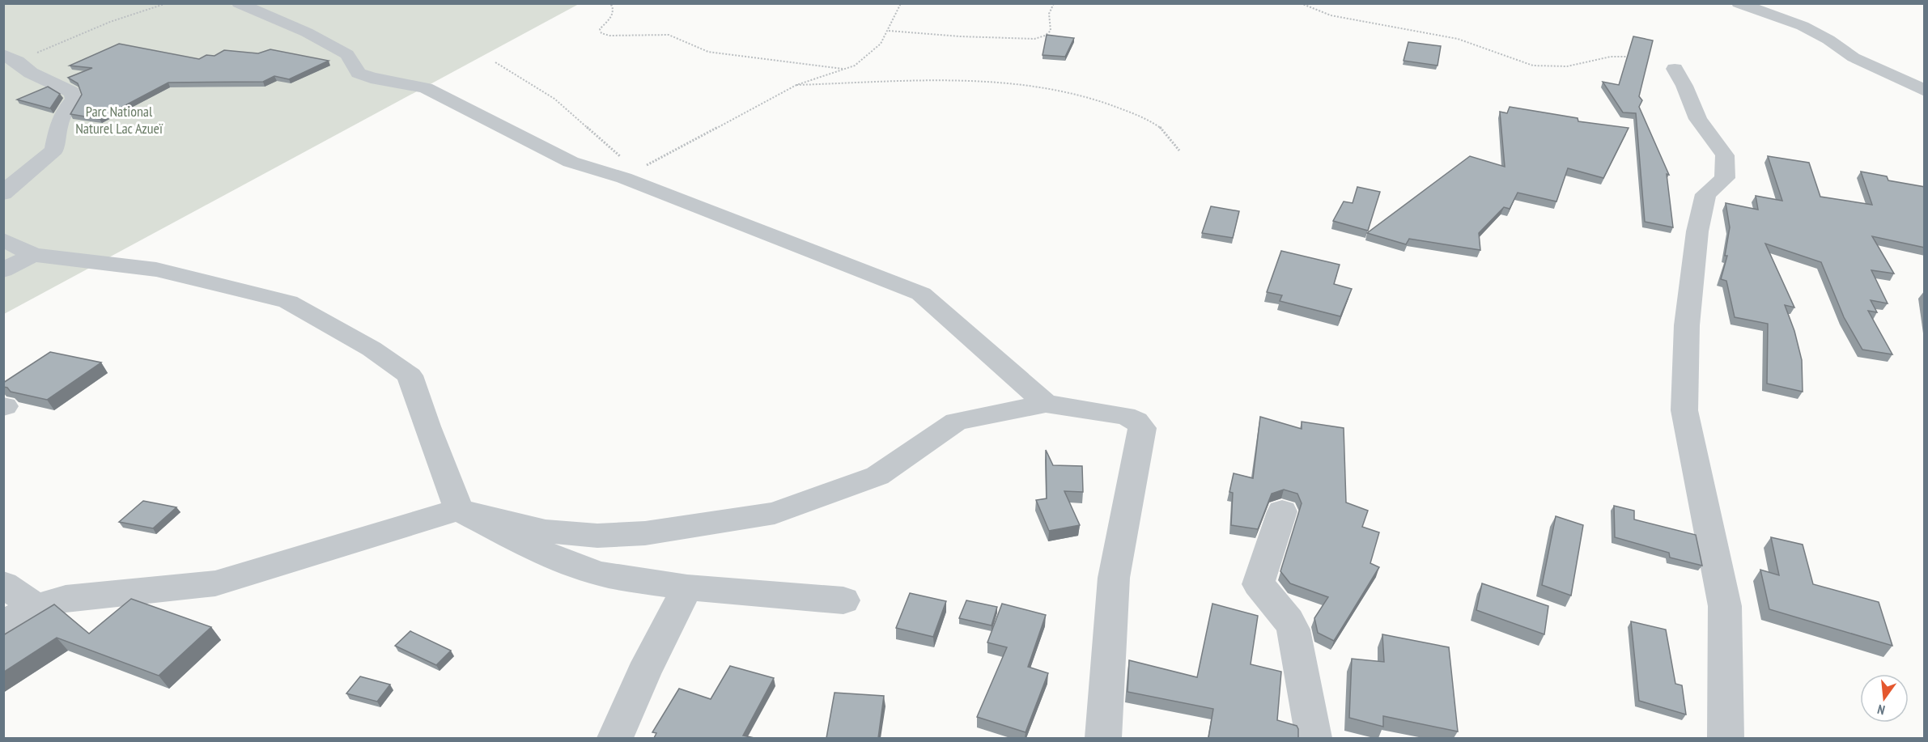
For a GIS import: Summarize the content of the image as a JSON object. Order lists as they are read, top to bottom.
{
  "parks": ["Parc National Naturel Lac Azueï"],
  "north": "bottom"
}
